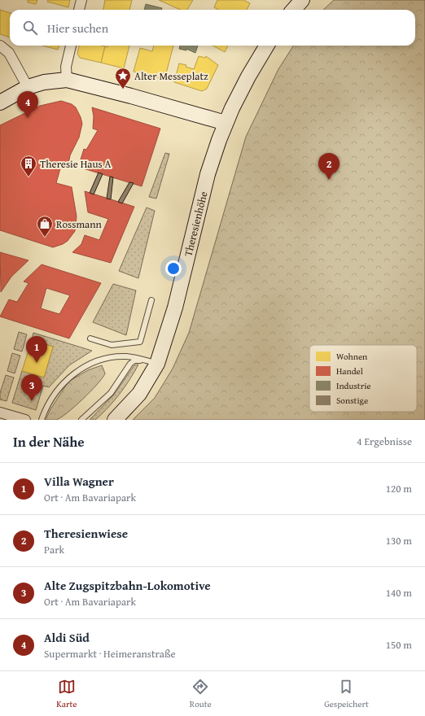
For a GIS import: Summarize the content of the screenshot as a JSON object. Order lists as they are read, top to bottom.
{
  "streets": {
    "main road": ["Theresienhöhe"]
  },
  "places": {
    "place": ["Alter Messeplatz"],
    "building": ["Theresie Haus A"],
    "shop": ["Rossmann"]
  },
  "legend": [
    "Wohnen",
    "Handel",
    "Industrie",
    "Sonstige"
  ],
  "page": {
    "search": "Hier suchen",
    "pins": [
      "4",
      "2",
      "1",
      "3"
    ],
    "heading": ["In der Nähe", "4 Ergebnisse"],
    "list": [
      {
        "mark": "1",
        "name": "Villa Wagner",
        "note": "Ort · Am Bavariapark",
        "value": "120 m"
      },
      {
        "mark": "2",
        "name": "Theresienwiese",
        "note": "Park",
        "value": "130 m"
      },
      {
        "mark": "3",
        "name": "Alte Zugspitzbahn-Lokomotive",
        "note": "Ort · Am Bavariapark",
        "value": "140 m"
      },
      {
        "mark": "4",
        "name": "Aldi Süd",
        "note": "Supermarkt · Heimeranstraße",
        "value": "150 m"
      }
    ],
    "nav": ["Karte", "Route", "Gespeichert"]
  }
}
